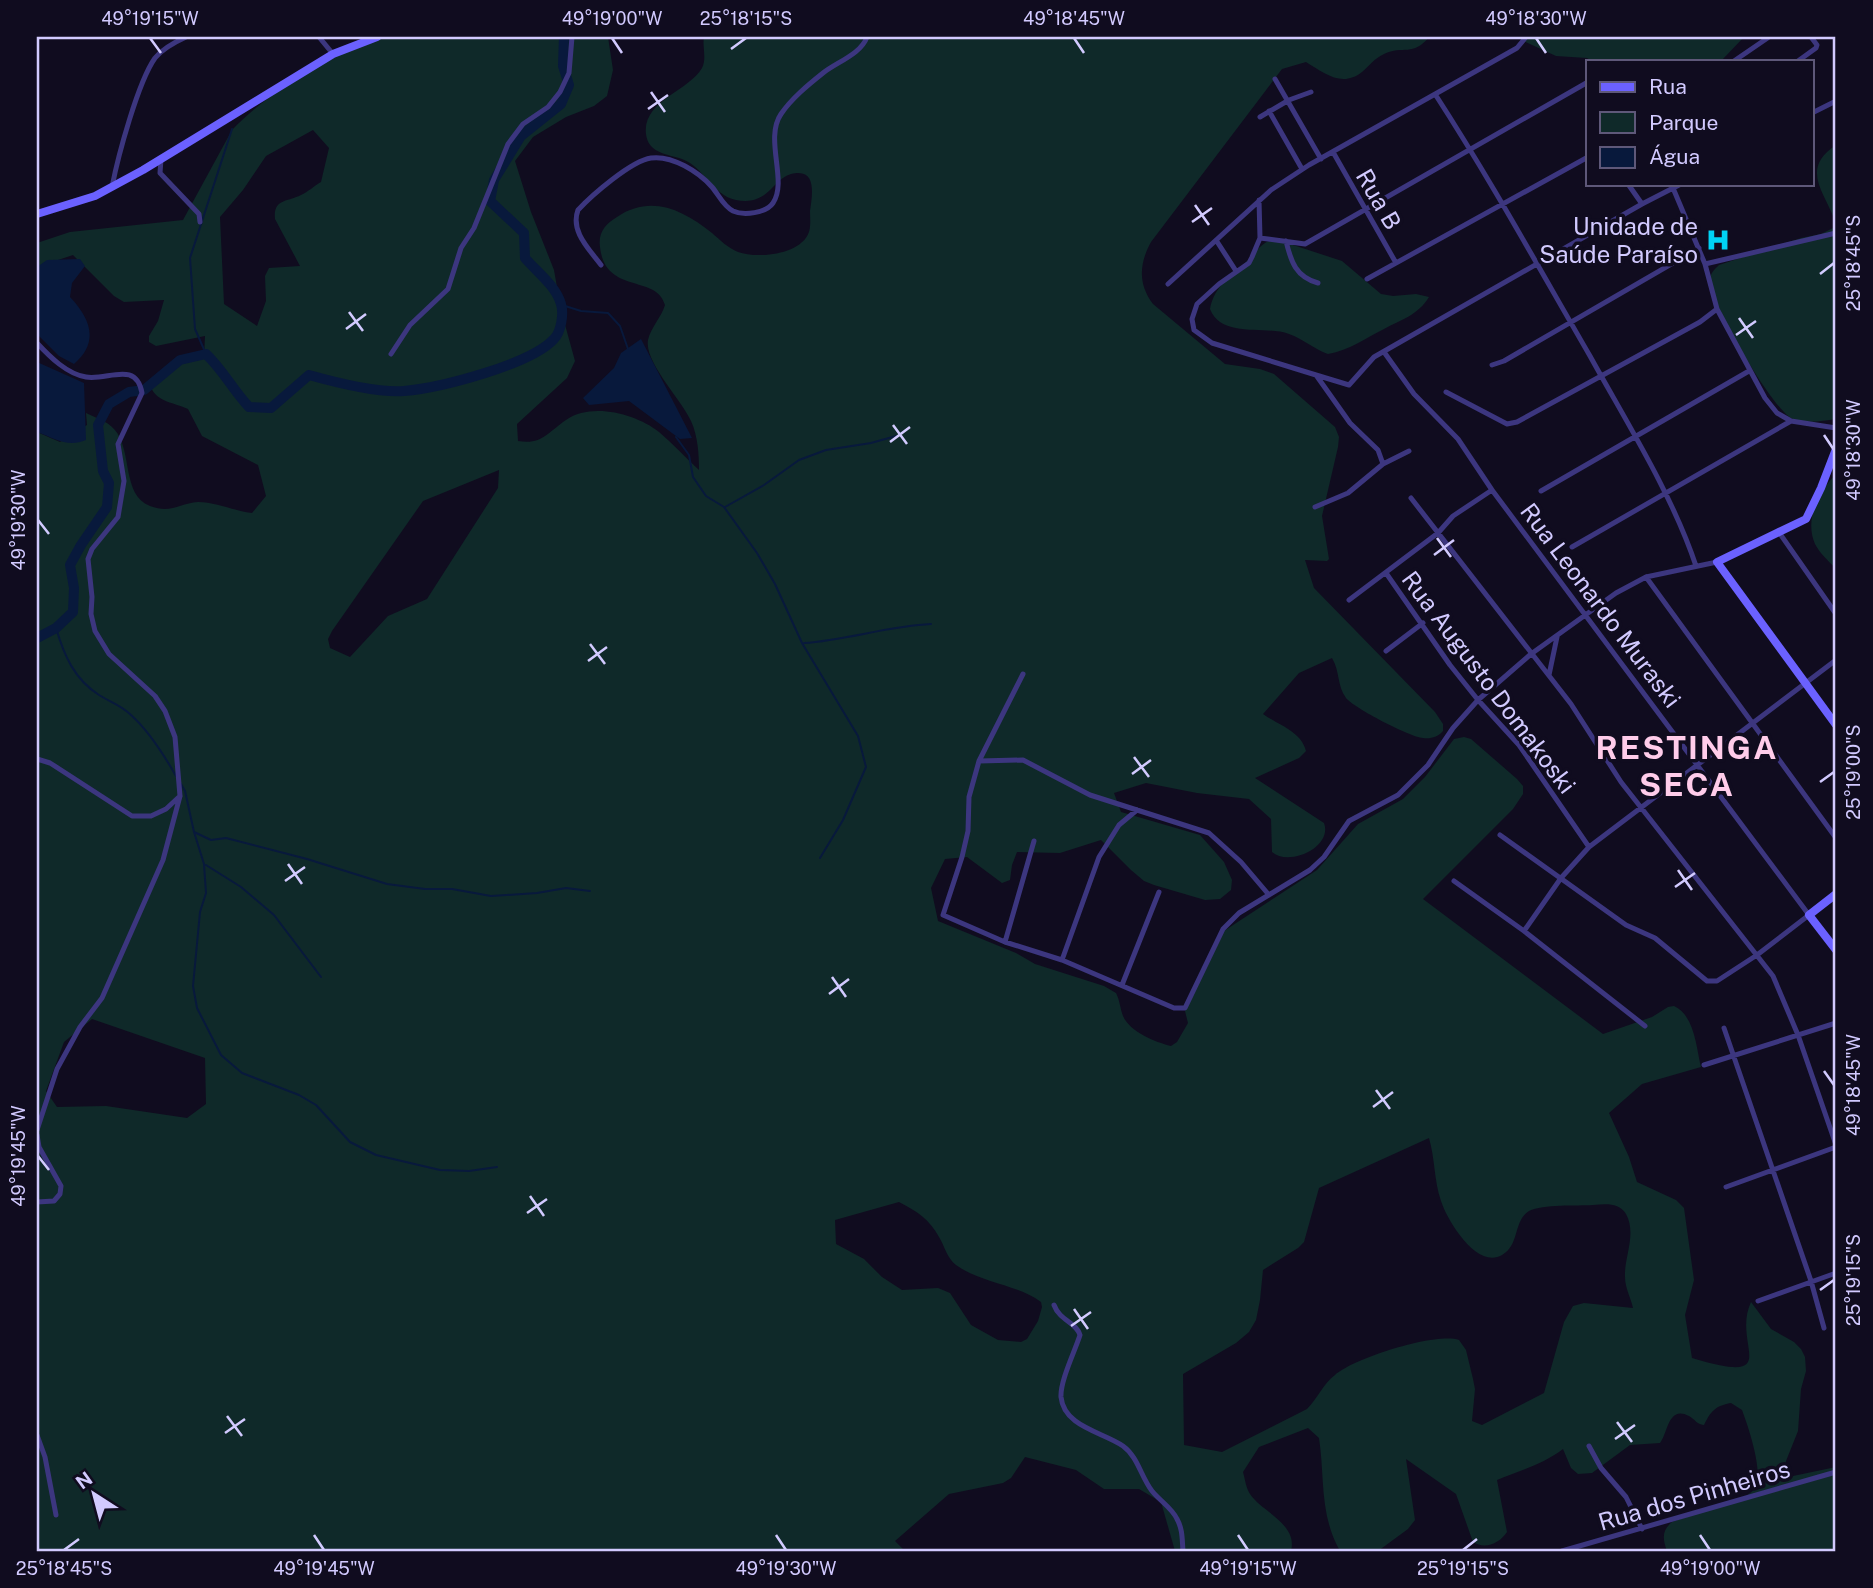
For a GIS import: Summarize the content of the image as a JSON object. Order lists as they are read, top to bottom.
{
  "streets": {
    "street": [
      "Rua B",
      "Rua Leonardo Muraski",
      "Rua Augusto Domakoski",
      "Rua dos Pinheiros"
    ]
  },
  "districts": ["RESTINGA SECA"],
  "places": {
    "hospital": ["Unidade de Saúde Paraíso"]
  },
  "legend": ["Rua", "Parque", "Água"],
  "north": "top left",
  "coordinates": [
    "49°19'15\"W",
    "49°19'00\"W",
    "25°18'15\"S",
    "49°18'45\"W",
    "49°18'30\"W",
    "25°18'45\"S",
    "49°19'30\"W",
    "25°19'00\"S",
    "49°19'45\"W",
    "25°19'15\"S"
  ]
}
